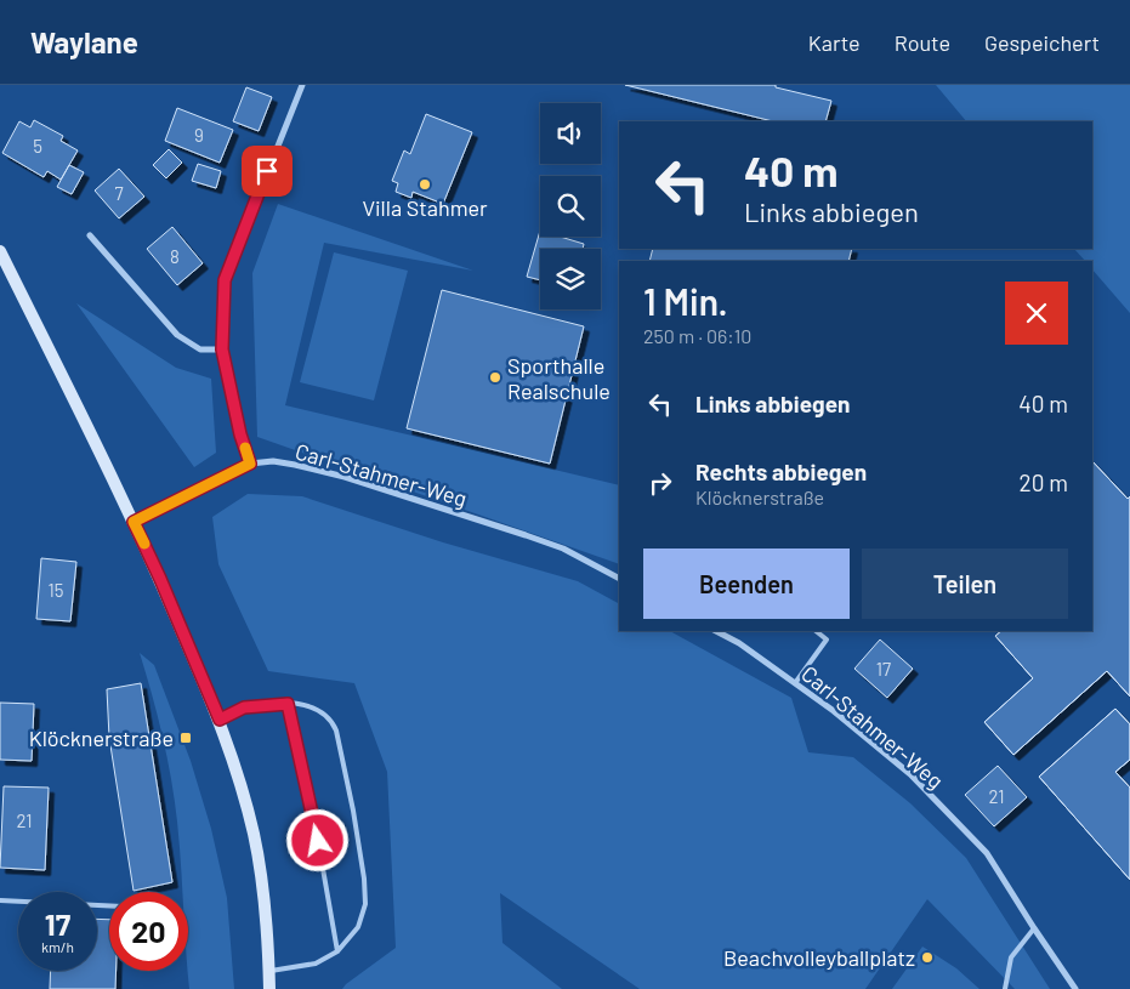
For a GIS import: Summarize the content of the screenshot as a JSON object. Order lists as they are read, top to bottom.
{
  "streets": {
    "street": ["Carl-Stahmer-Weg"]
  },
  "places": {
    "other": ["Villa Stahmer", "Sporthalle Realschule", "Beachvolleyballplatz"],
    "transit": ["Klöcknerstraße"]
  },
  "house_numbers": [
    "9",
    "5",
    "7",
    "8",
    "15",
    "17",
    "21",
    "21"
  ],
  "page": {
    "header": "Waylane",
    "nav": ["Karte", "Route", "Gespeichert"],
    "turn": ["40 m", "Links abbiegen"],
    "heading": ["1 Min.", "250 m · 06:10"],
    "list": [
      {
        "name": "Links abbiegen",
        "value": "40 m"
      },
      {
        "name": "Rechts abbiegen",
        "note": "Klöcknerstraße",
        "value": "20 m"
      }
    ],
    "buttons": ["Beenden", "Teilen"],
    "speed": "17 km/h",
    "limit": "20"
  }
}
